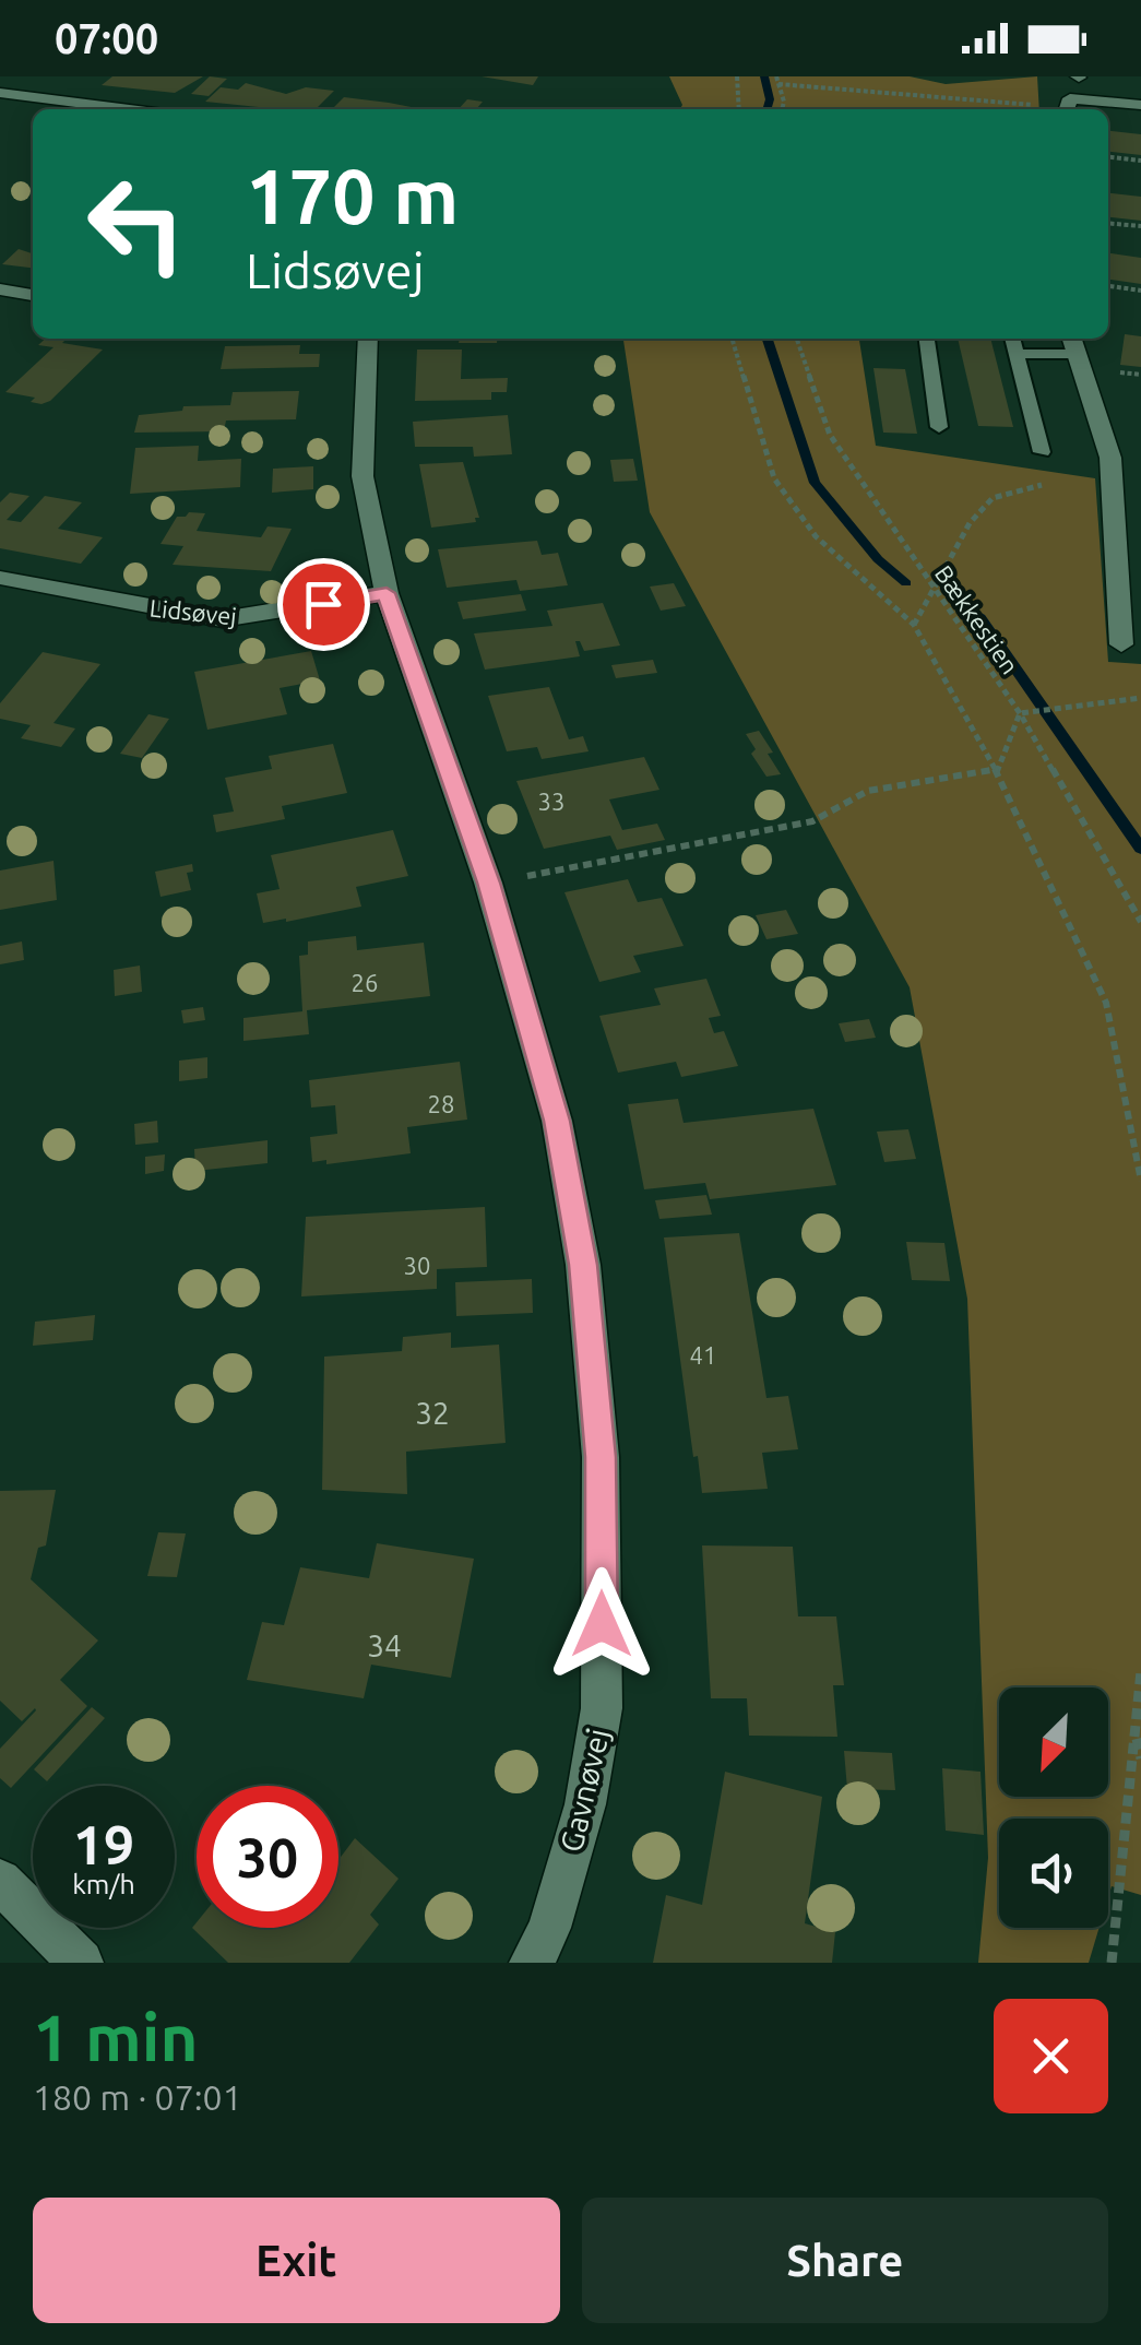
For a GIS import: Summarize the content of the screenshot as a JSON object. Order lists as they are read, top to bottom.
{
  "streets": {
    "street": ["Lidsøvej", "Gavnøvej"],
    "path": ["Bækkestien"]
  },
  "crossings": [
    ["Lidsøvej", "Gavnøvej"]
  ],
  "house_numbers": [
    "33",
    "26",
    "28",
    "30",
    "41",
    "32",
    "34"
  ],
  "north": "bottom left",
  "page": {
    "status": "07:00",
    "turn": ["170 m", "Lidsøvej"],
    "speed": "19 km/h",
    "limit": "30",
    "heading": ["1 min", "180 m · 07:01"],
    "buttons": ["Exit", "Share"]
  }
}
